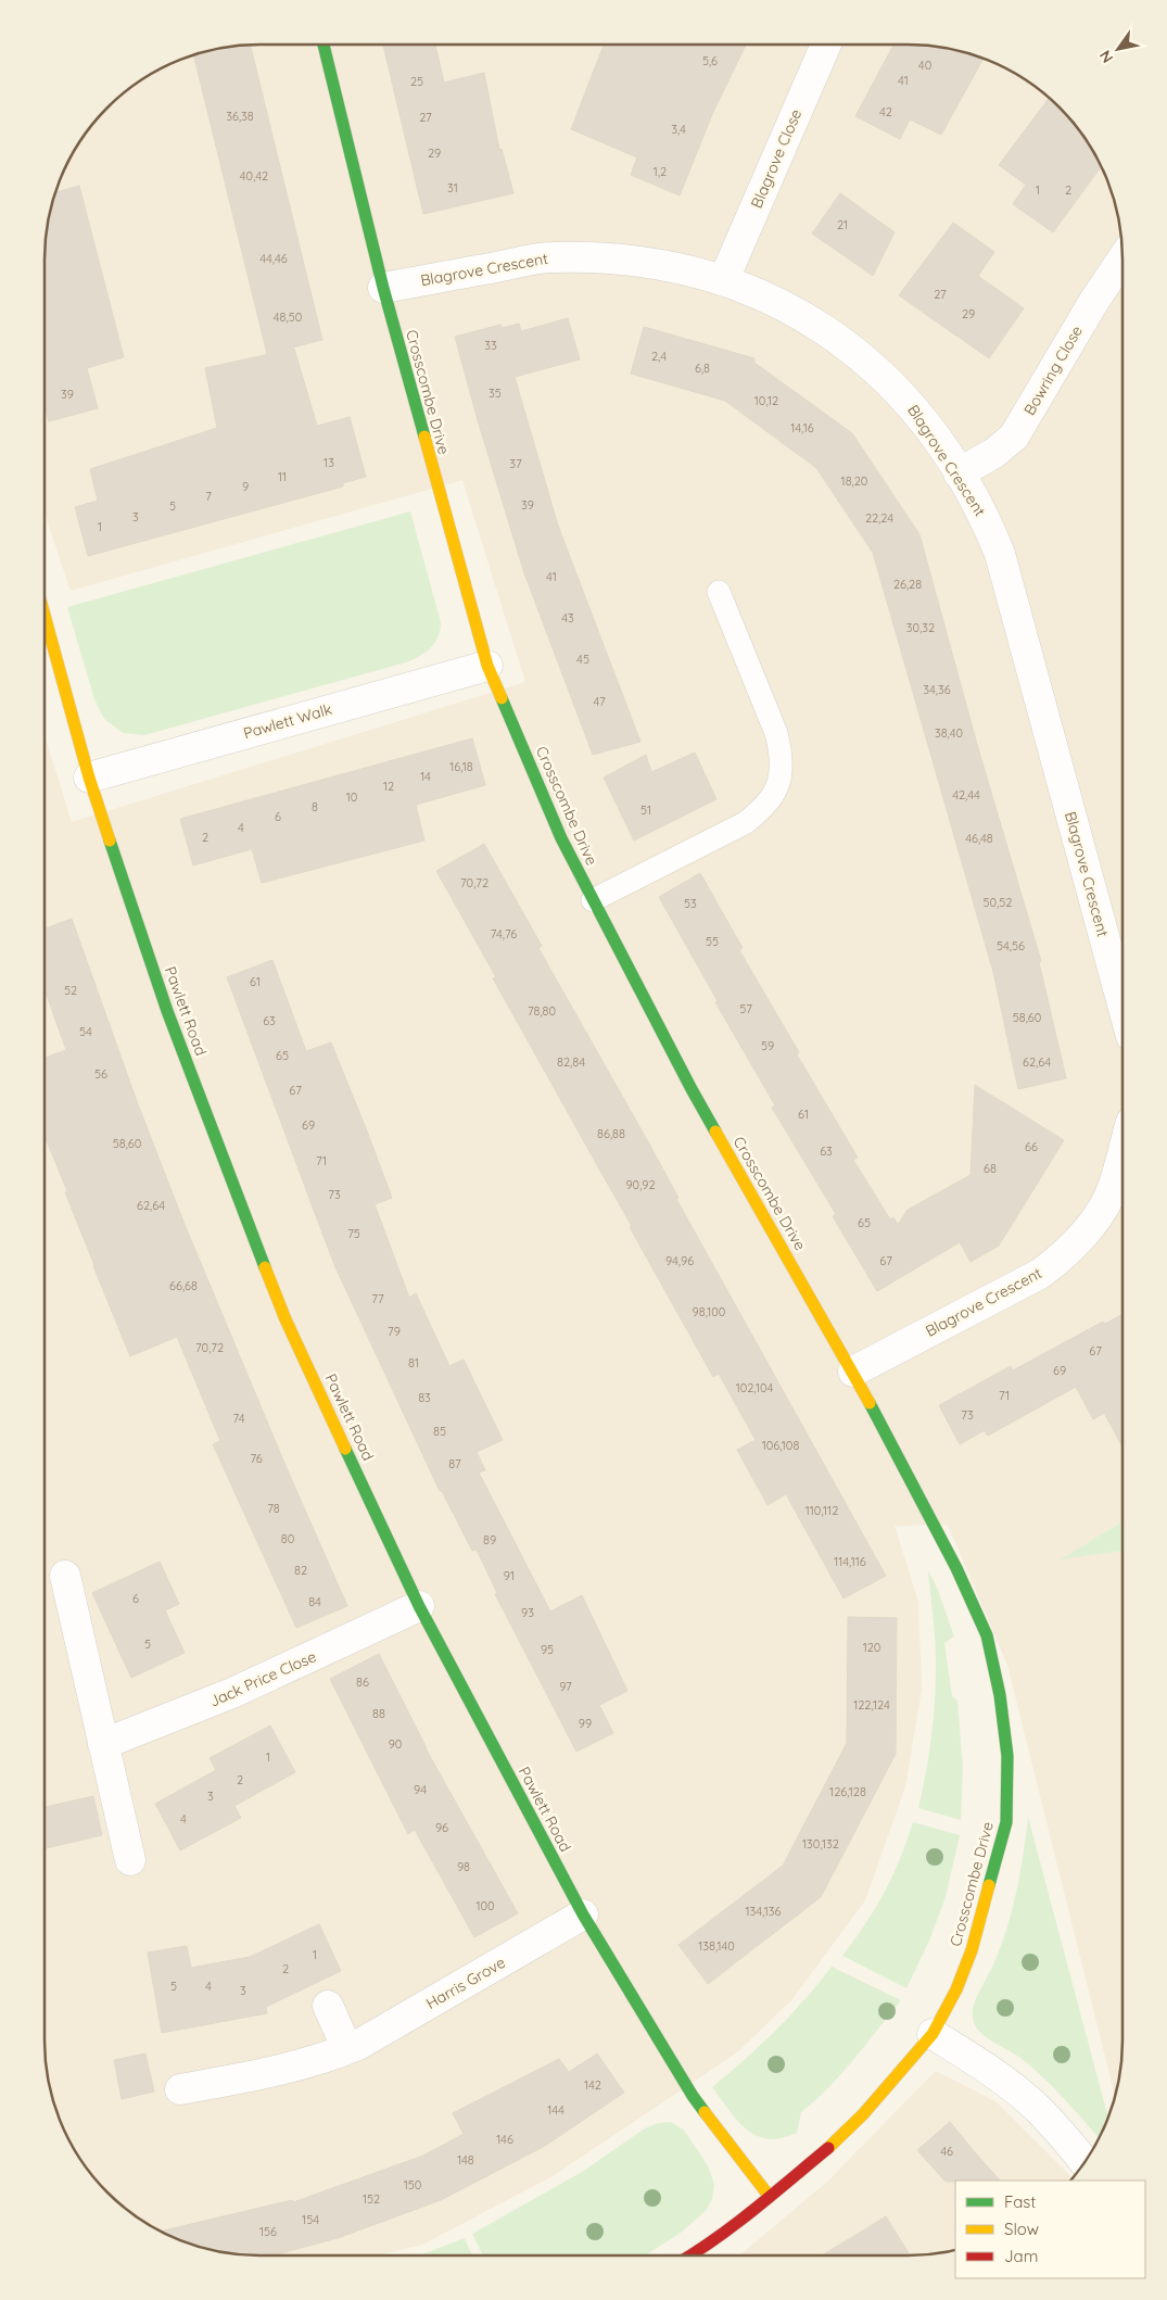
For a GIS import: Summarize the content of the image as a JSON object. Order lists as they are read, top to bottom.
{
  "streets": {
    "street": [
      "Blagrove Close",
      "Blagrove Crescent",
      "Bowring Close",
      "Crosscombe Drive",
      "Pawlett Walk",
      "Pawlett Road",
      "Jack Price Close",
      "Harris Grove"
    ]
  },
  "crossings": [
    ["Blagrove Close", "Blagrove Crescent"],
    ["Blagrove Crescent", "Bowring Close"],
    ["Blagrove Crescent", "Crosscombe Drive"],
    ["Crosscombe Drive", "Pawlett Walk"],
    ["Crosscombe Drive", "Pawlett Road"],
    ["Pawlett Walk", "Pawlett Road"],
    ["Pawlett Road", "Jack Price Close"],
    ["Pawlett Road", "Harris Grove"]
  ],
  "house_numbers": [
    "5,6",
    "40",
    "41",
    "25",
    "42",
    "36,38",
    "27",
    "3,4",
    "29",
    "1,2",
    "40,42",
    "31",
    "1",
    "2",
    "21",
    "44,46",
    "27",
    "29",
    "48,50",
    "33",
    "2,4",
    "6,8",
    "35",
    "39",
    "10,12",
    "14,16",
    "13",
    "37",
    "11",
    "18,20",
    "9",
    "7",
    "39",
    "5",
    "3",
    "22,24",
    "1",
    "41",
    "26,28",
    "43",
    "30,32",
    "45",
    "34,36",
    "47",
    "38,40",
    "16,18",
    "14",
    "12",
    "42,44",
    "10",
    "8",
    "51",
    "6",
    "4",
    "2",
    "46,48",
    "70,72",
    "50,52",
    "53",
    "74,76",
    "55",
    "54,56",
    "61",
    "52",
    "57",
    "78,80",
    "58,60",
    "63",
    "54",
    "59",
    "65",
    "82,84",
    "62,64",
    "56",
    "67",
    "61",
    "69",
    "86,88",
    "58,60",
    "66",
    "63",
    "71",
    "68",
    "90,92",
    "73",
    "62,64",
    "65",
    "75",
    "94,96",
    "67",
    "66,68",
    "77",
    "98,100",
    "79",
    "70,72",
    "67",
    "81",
    "69",
    "102,104",
    "71",
    "83",
    "73",
    "74",
    "85",
    "106,108",
    "76",
    "87",
    "78",
    "110,112",
    "80",
    "89",
    "114,116",
    "82",
    "91",
    "6",
    "84",
    "93",
    "5",
    "120",
    "95",
    "86",
    "97",
    "122,124",
    "88",
    "99",
    "90",
    "1",
    "2",
    "94",
    "126,128",
    "3",
    "4",
    "96",
    "130,132",
    "98",
    "100",
    "134,136",
    "138,140",
    "1",
    "2",
    "5",
    "4",
    "3",
    "142",
    "144",
    "146",
    "46",
    "148",
    "150",
    "152",
    "154",
    "156"
  ],
  "legend": ["Fast", "Slow", "Jam"],
  "north": "bottom left"
}
